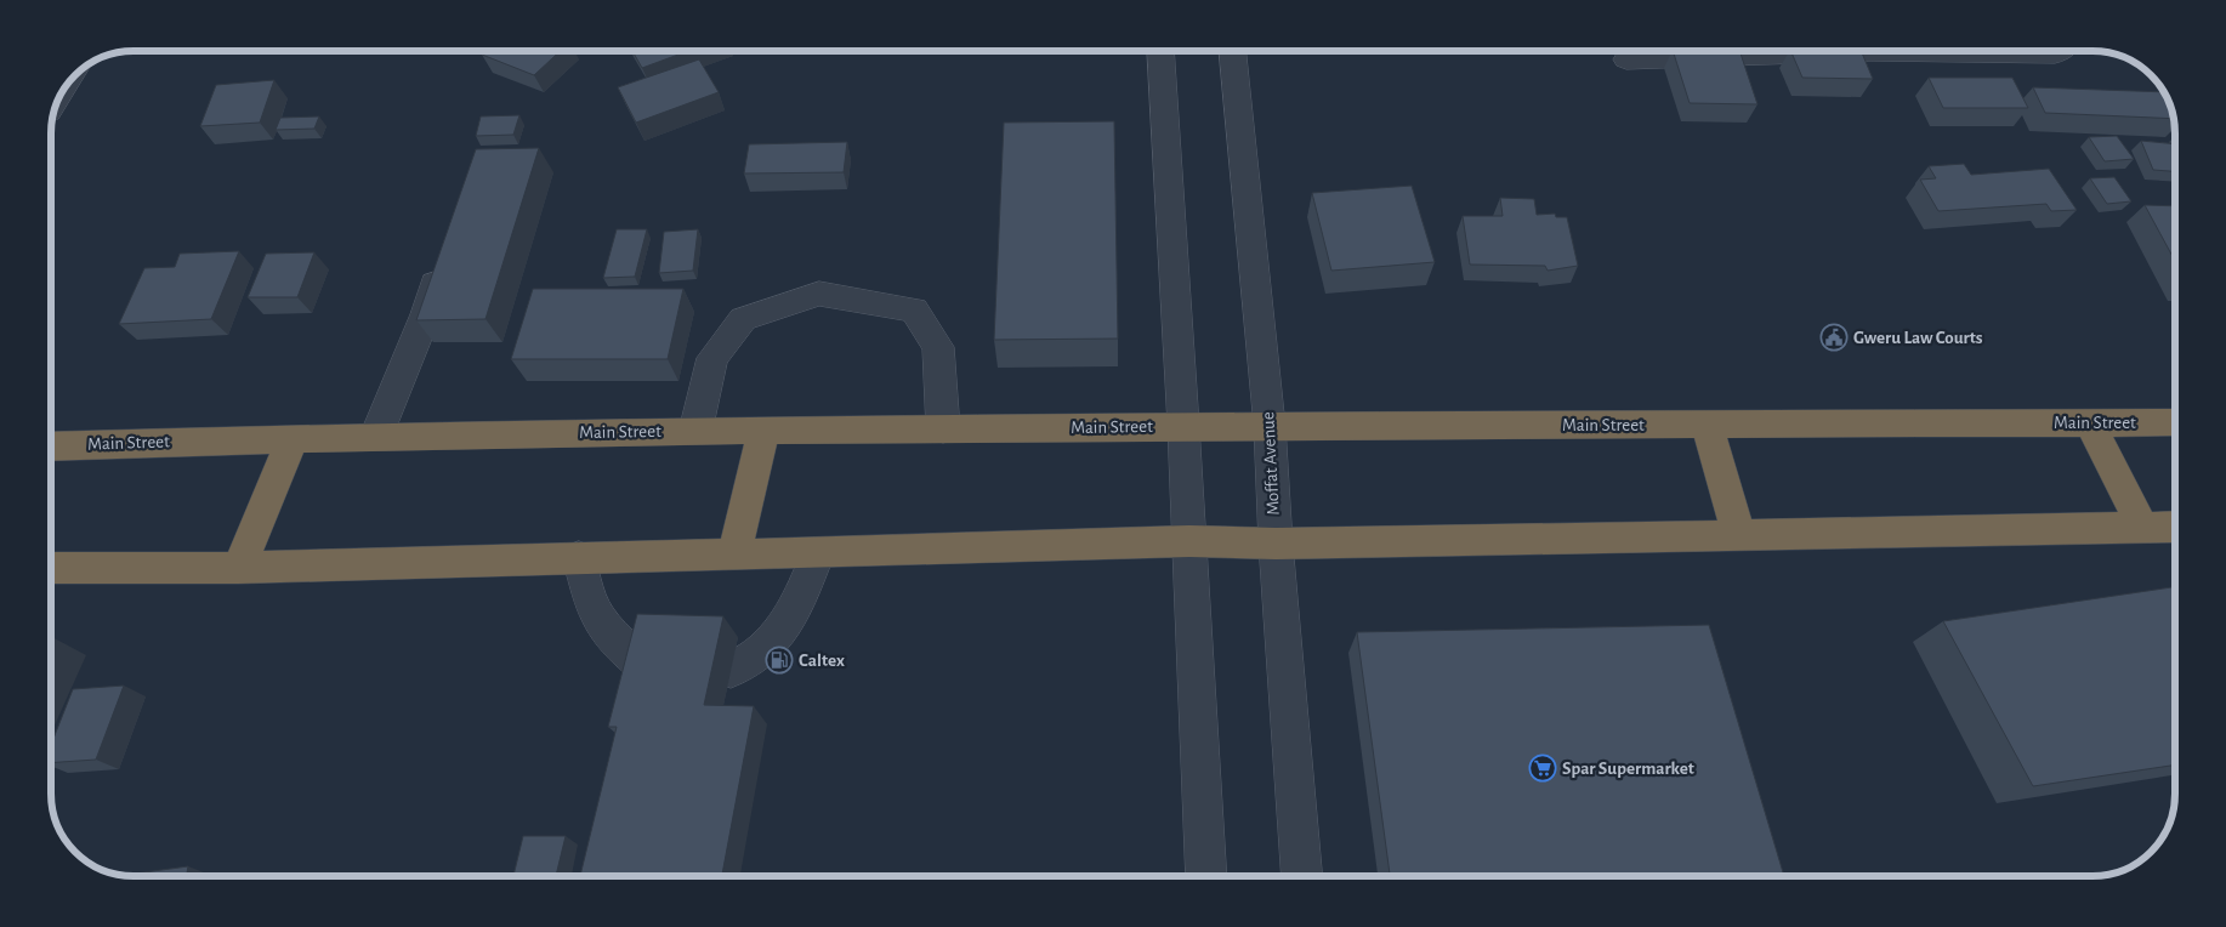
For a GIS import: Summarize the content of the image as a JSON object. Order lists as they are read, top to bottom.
{
  "streets": {
    "highway": ["Main Street"],
    "street": ["Moffat Avenue"]
  },
  "crossings": [
    ["Main Street", "Moffat Avenue"]
  ],
  "places": {
    "public building": ["Gweru Law Courts"],
    "fuel station": ["Caltex"],
    "supermarket": ["Spar Supermarket"]
  }
}
